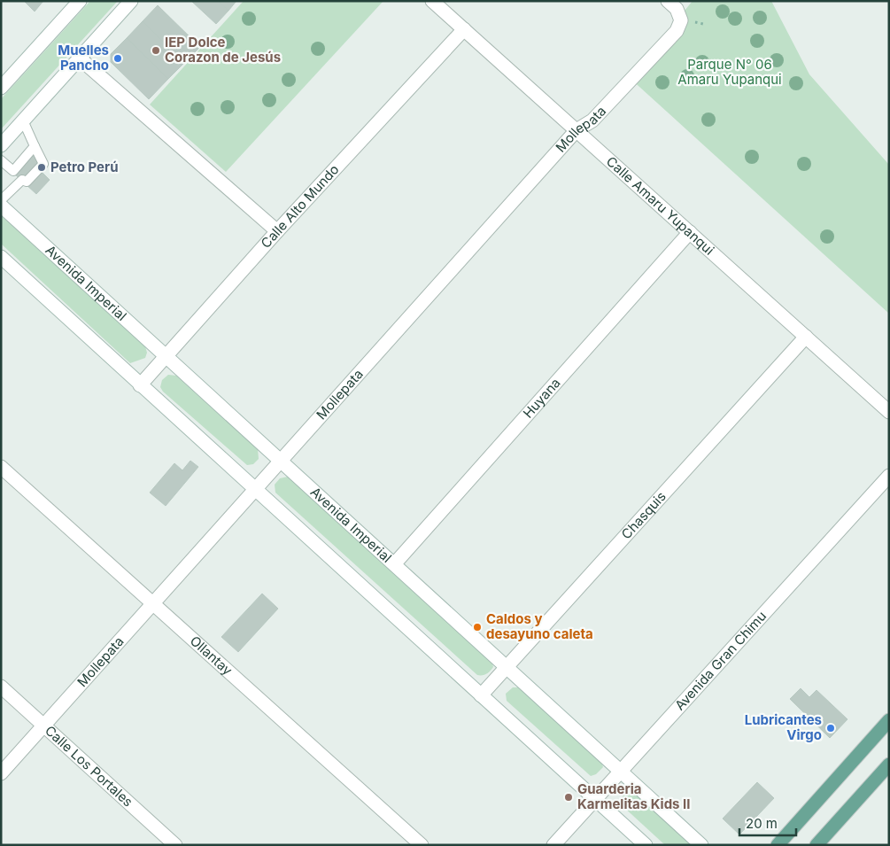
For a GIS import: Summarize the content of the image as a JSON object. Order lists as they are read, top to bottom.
{
  "streets": {
    "street": [
      "Mollepata",
      "Calle Alto Mundo",
      "Calle Amaru Yupanqui",
      "Avenida Imperial",
      "Huyana",
      "Chasquis",
      "Ollantay",
      "Avenida Gran Chimu",
      "Calle Los Portales"
    ]
  },
  "crossings": [
    ["Mollepata", "Calle Amaru Yupanqui"],
    ["Mollepata", "Avenida Imperial"],
    ["Mollepata", "Ollantay"],
    ["Mollepata", "Calle Los Portales"],
    ["Calle Alto Mundo", "Calle Amaru Yupanqui"],
    ["Calle Alto Mundo", "Avenida Imperial"],
    ["Calle Amaru Yupanqui", "Huyana"],
    ["Calle Amaru Yupanqui", "Chasquis"],
    ["Avenida Imperial", "Huyana"],
    ["Avenida Imperial", "Chasquis"],
    ["Avenida Imperial", "Avenida Gran Chimu"]
  ],
  "parks": ["Parque N° 06 Amaru Yupanqui"],
  "places": [
    "IEP Dolce Corazon de Jesús",
    "Muelles Pancho",
    "Petro Perú",
    "Caldos y desayuno caleta",
    "Lubricantes Virgo",
    "Guarderia Karmelitas Kids II"
  ],
  "scale_bar": "20 m"
}
